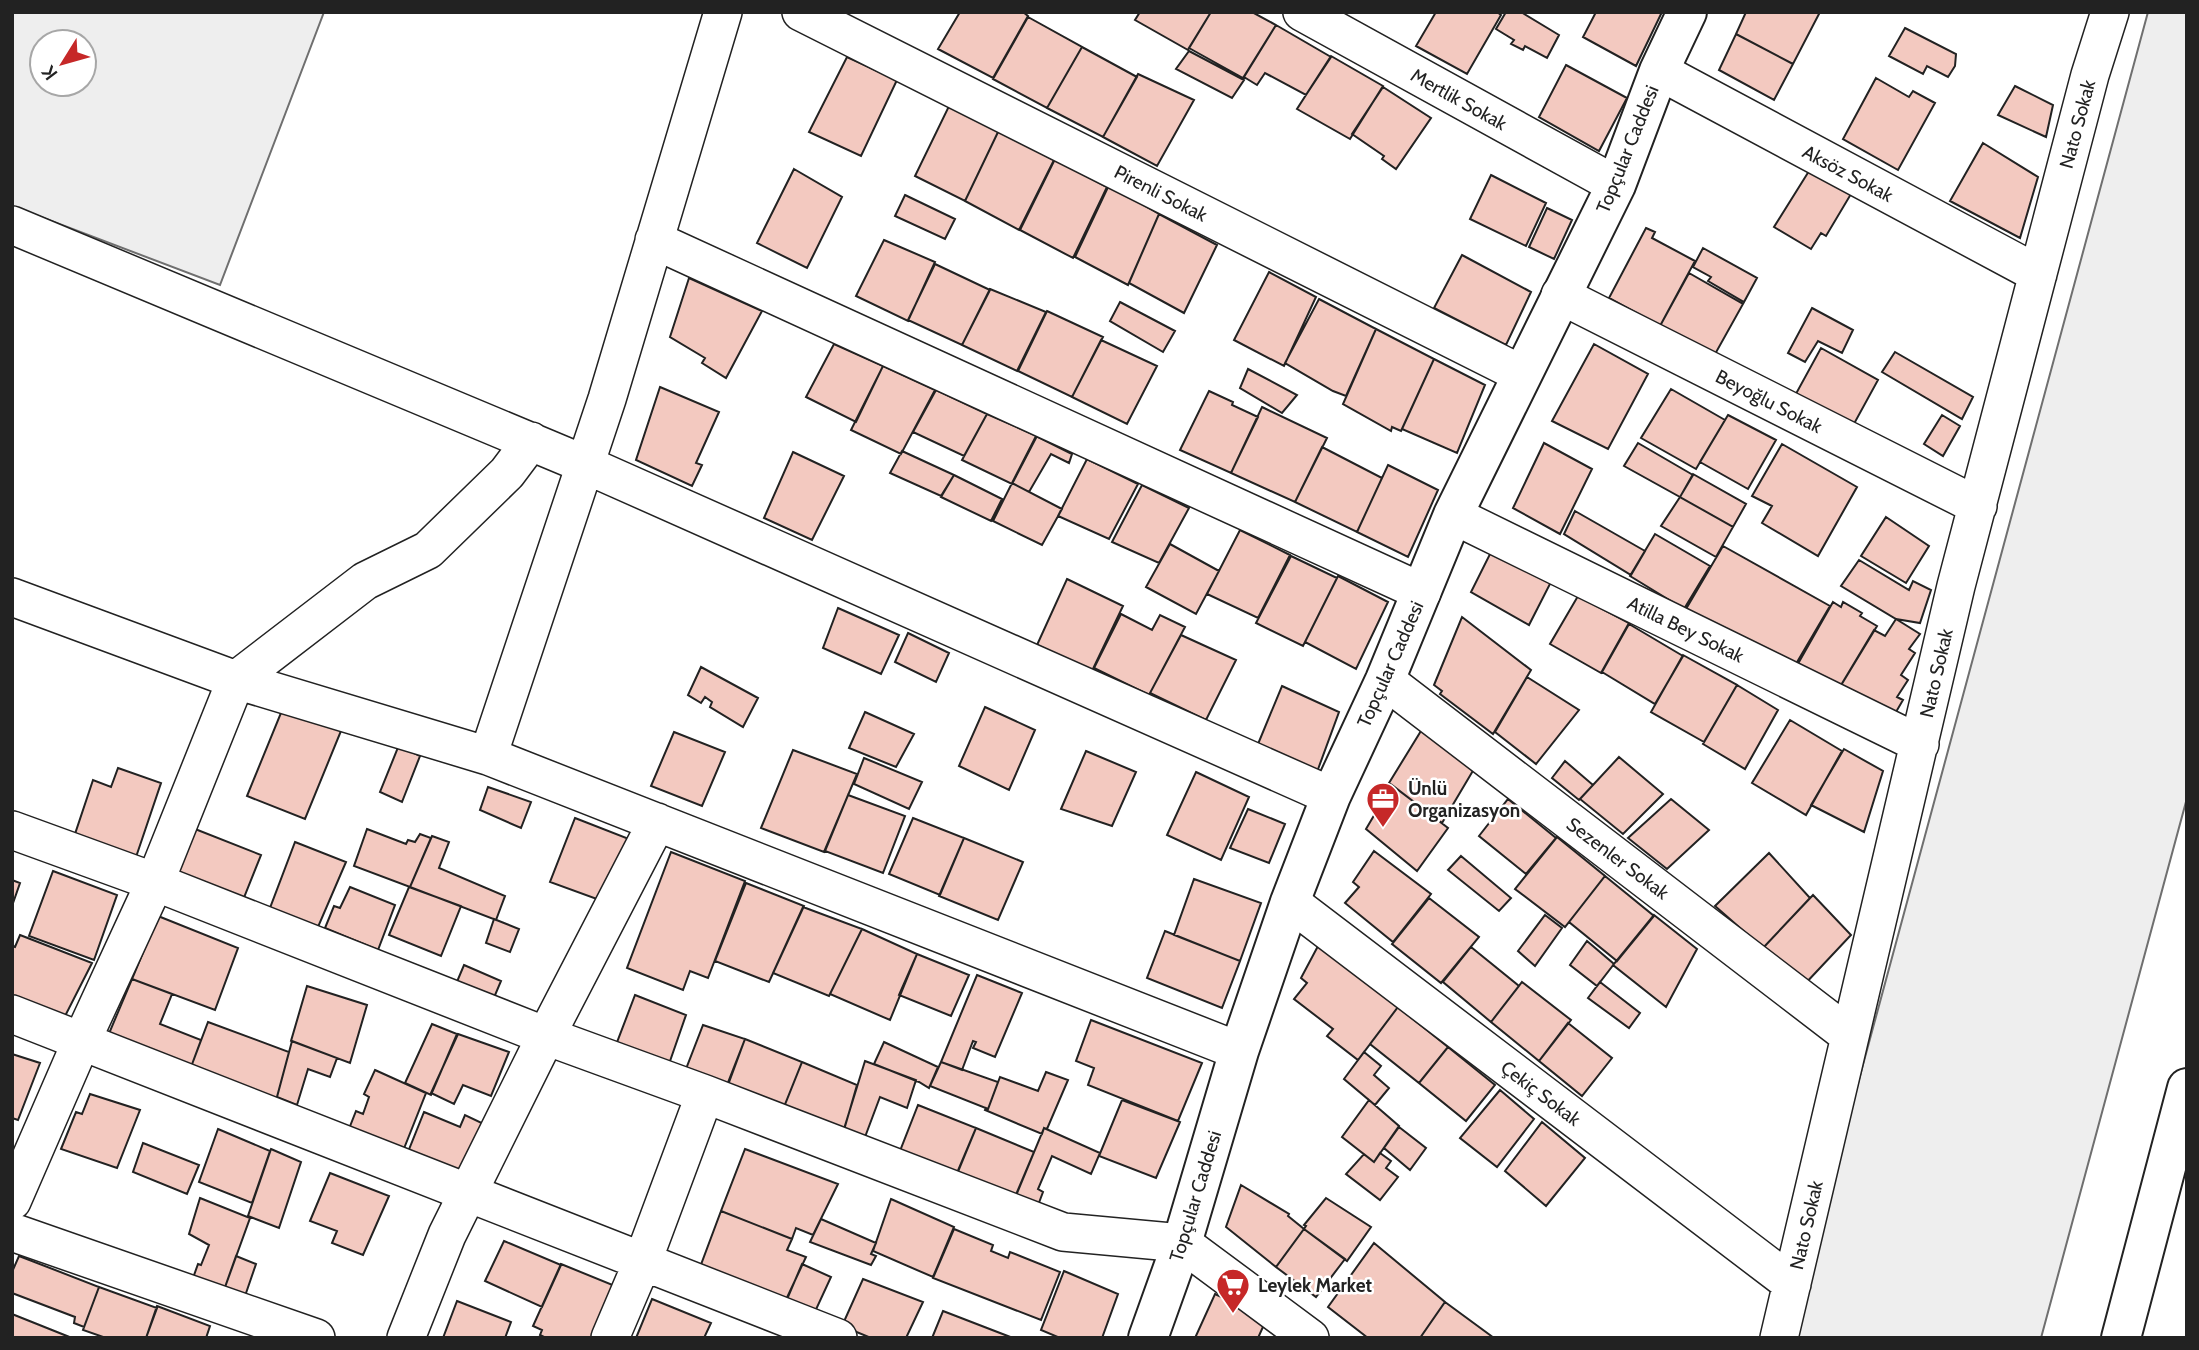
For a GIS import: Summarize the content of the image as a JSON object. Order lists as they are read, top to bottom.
{
  "streets": {
    "main road": ["Topçular Caddesi"],
    "street": [
      "Mertlik Sokak",
      "Nato Sokak",
      "Aksöz Sokak",
      "Pirenli Sokak",
      "Beyoğlu Sokak",
      "Atilla Bey Sokak",
      "Sezenler Sokak",
      "Çekiç Sokak"
    ]
  },
  "crossings": [
    ["Mertlik Sokak", "Topçular Caddesi"],
    ["Nato Sokak", "Aksöz Sokak"],
    ["Nato Sokak", "Beyoğlu Sokak"],
    ["Nato Sokak", "Atilla Bey Sokak"],
    ["Nato Sokak", "Sezenler Sokak"],
    ["Nato Sokak", "Çekiç Sokak"],
    ["Topçular Caddesi", "Aksöz Sokak"],
    ["Topçular Caddesi", "Pirenli Sokak"],
    ["Topçular Caddesi", "Beyoğlu Sokak"],
    ["Topçular Caddesi", "Atilla Bey Sokak"],
    ["Topçular Caddesi", "Sezenler Sokak"],
    ["Topçular Caddesi", "Çekiç Sokak"]
  ],
  "places": {
    "office": ["Ünlü Organizasyon"],
    "supermarket": ["Leylek Market"]
  },
  "north": "bottom left"
}
